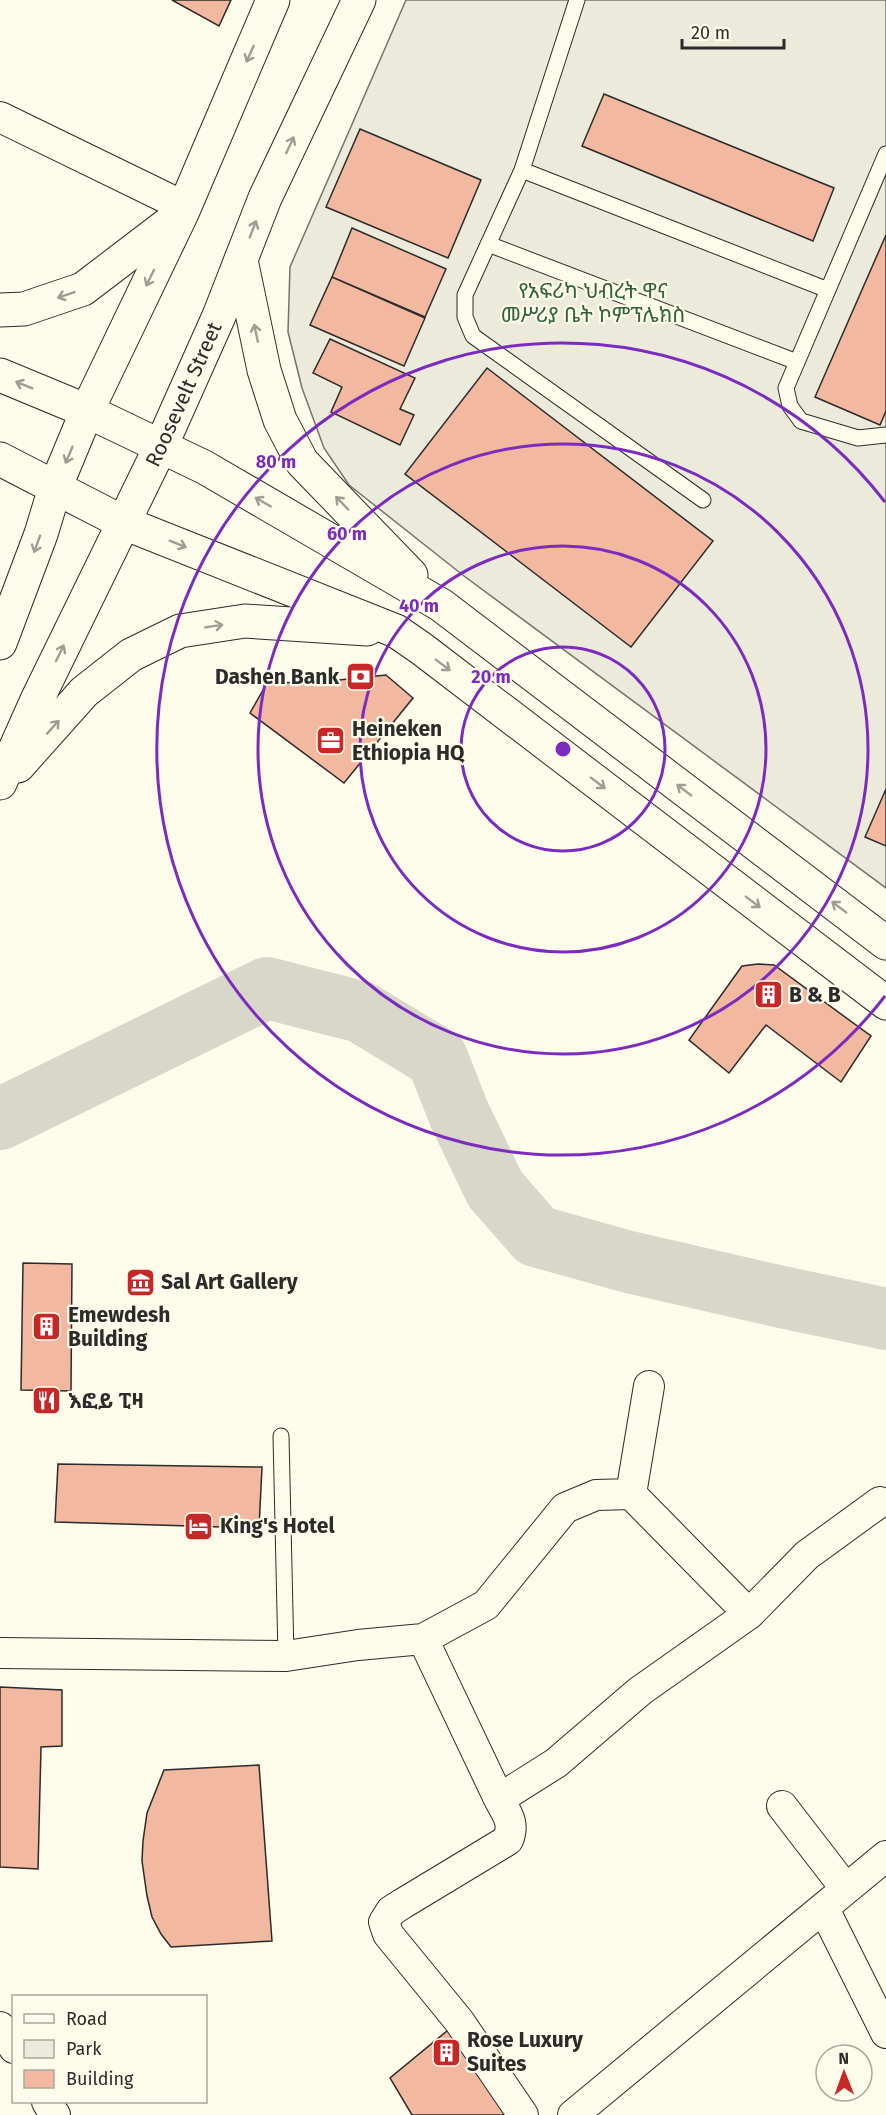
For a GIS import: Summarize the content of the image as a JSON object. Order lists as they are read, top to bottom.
{
  "streets": {
    "main road": ["Roosevelt Street"]
  },
  "parks": ["የአፍሪካ ህብረት ዋና መሥሪያ ቤት ኮምፕሌክስ"],
  "places": {
    "bank": ["Dashen Bank"],
    "office": ["Heineken Ethiopia HQ"],
    "building": ["B & B", "Emewdesh Building", "Rose Luxury Suites"],
    "museum": ["Sal Art Gallery"],
    "restaurant": ["እፎይ ፒዛ"],
    "hotel": ["King's Hotel"]
  },
  "legend": ["Road", "Park", "Building"],
  "scale_bar": "20 m",
  "north": "top",
  "rings": [
    "80 m",
    "60 m",
    "40 m",
    "20 m"
  ]
}
